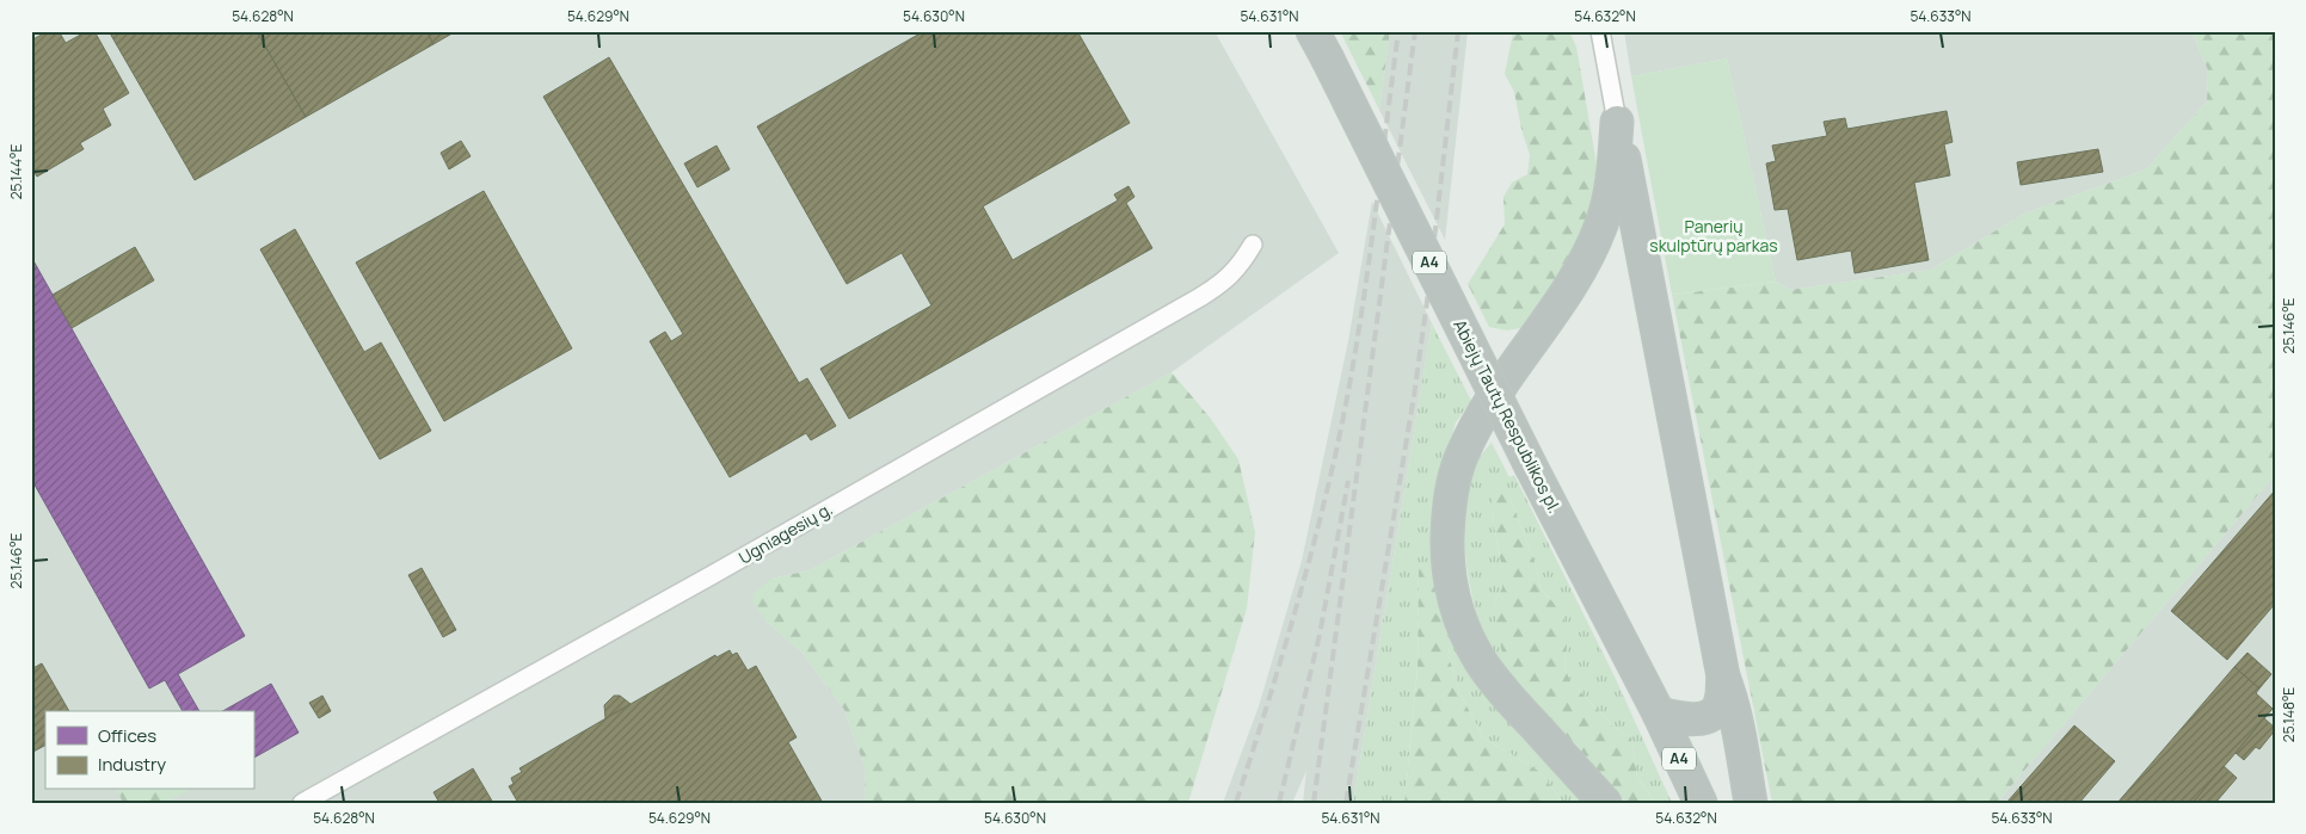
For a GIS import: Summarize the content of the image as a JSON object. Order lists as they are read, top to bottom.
{
  "streets": {
    "highway": ["A4", "Abiejų Tautų Respublikos pl."],
    "street": ["Ugniagesių g."]
  },
  "parks": ["Panerių skulptūrų parkas"],
  "legend": ["Offices", "Industry"],
  "coordinates": [
    "54.628°N",
    "54.629°N",
    "54.630°N",
    "54.631°N",
    "54.632°N",
    "54.633°N",
    "25.144°E",
    "25.146°E",
    "25.148°E"
  ]
}
